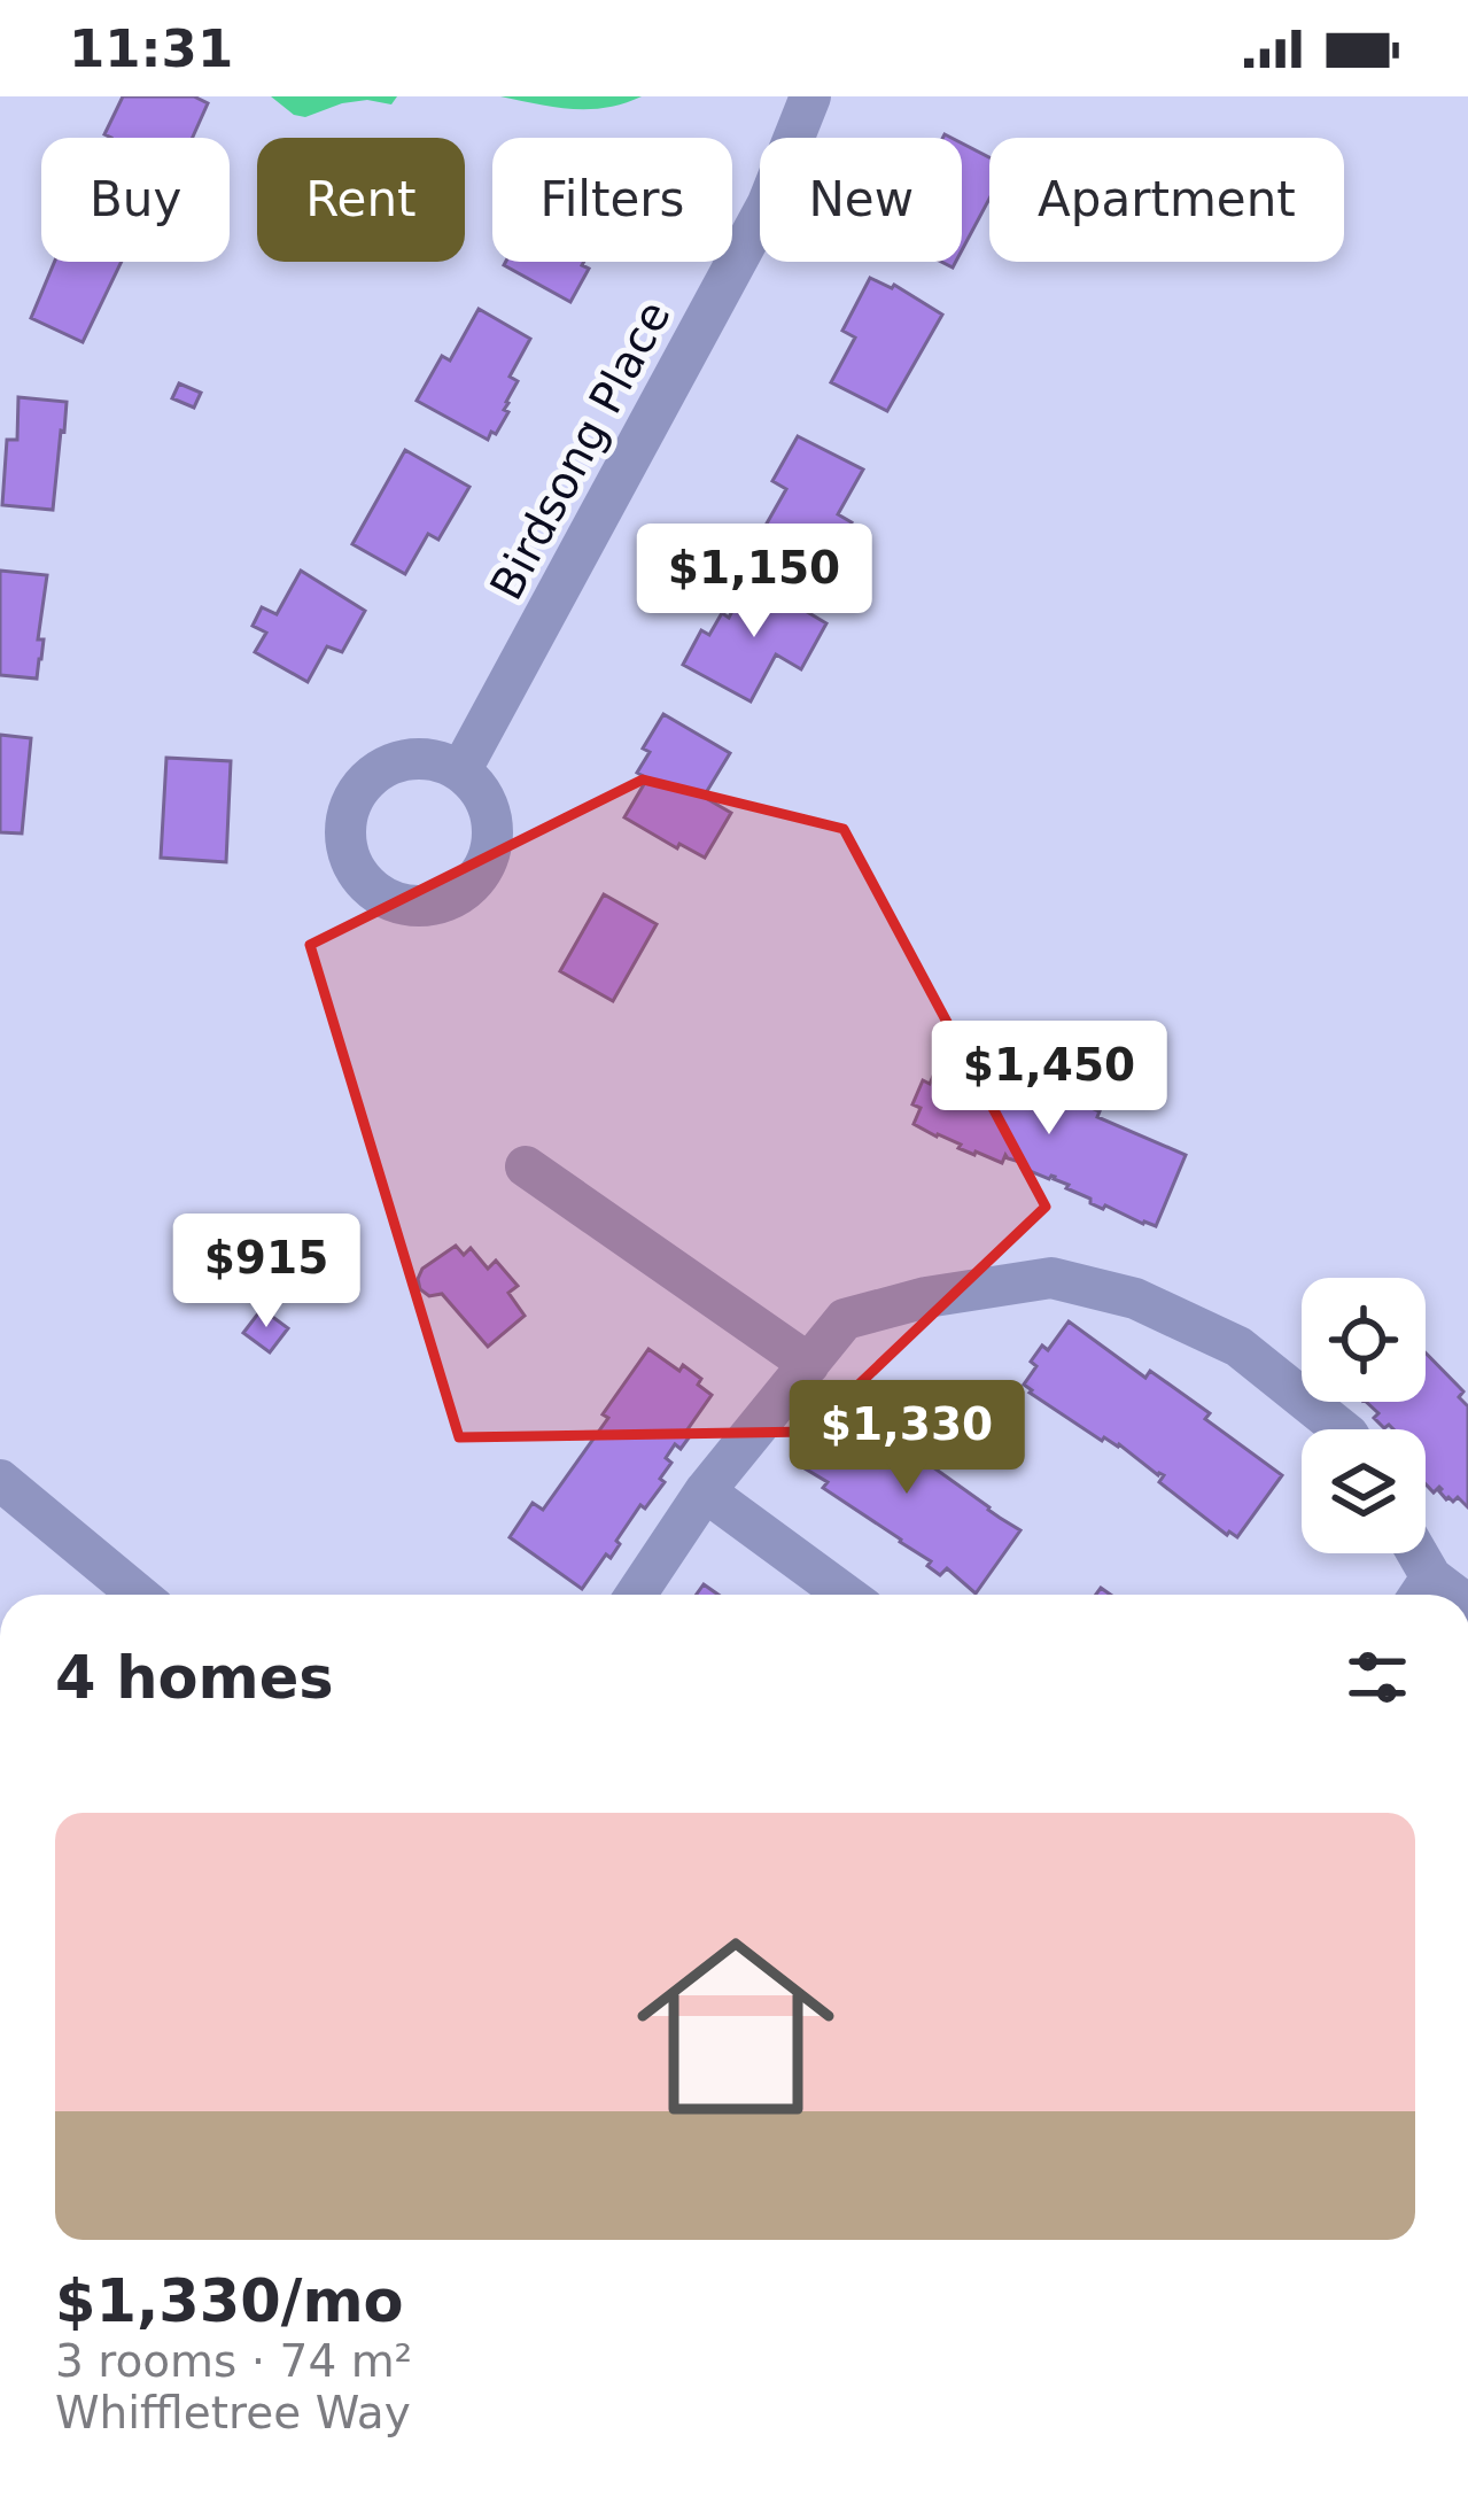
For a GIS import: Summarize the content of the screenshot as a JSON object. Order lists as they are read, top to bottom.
{
  "streets": {
    "street": ["Birdsong Place"]
  },
  "page": {
    "status": "11:31",
    "chip": [
      "Buy",
      "Rent",
      "Filters",
      "New",
      "Apartment"
    ],
    "price": [
      "$1,150",
      "$1,450",
      "$915",
      "$1,330"
    ],
    "heading": "4 homes",
    "list": [
      {
        "name": "$1,330/mo",
        "note": "3 rooms · 74 m² · Whiffletree Way"
      }
    ]
  }
}
